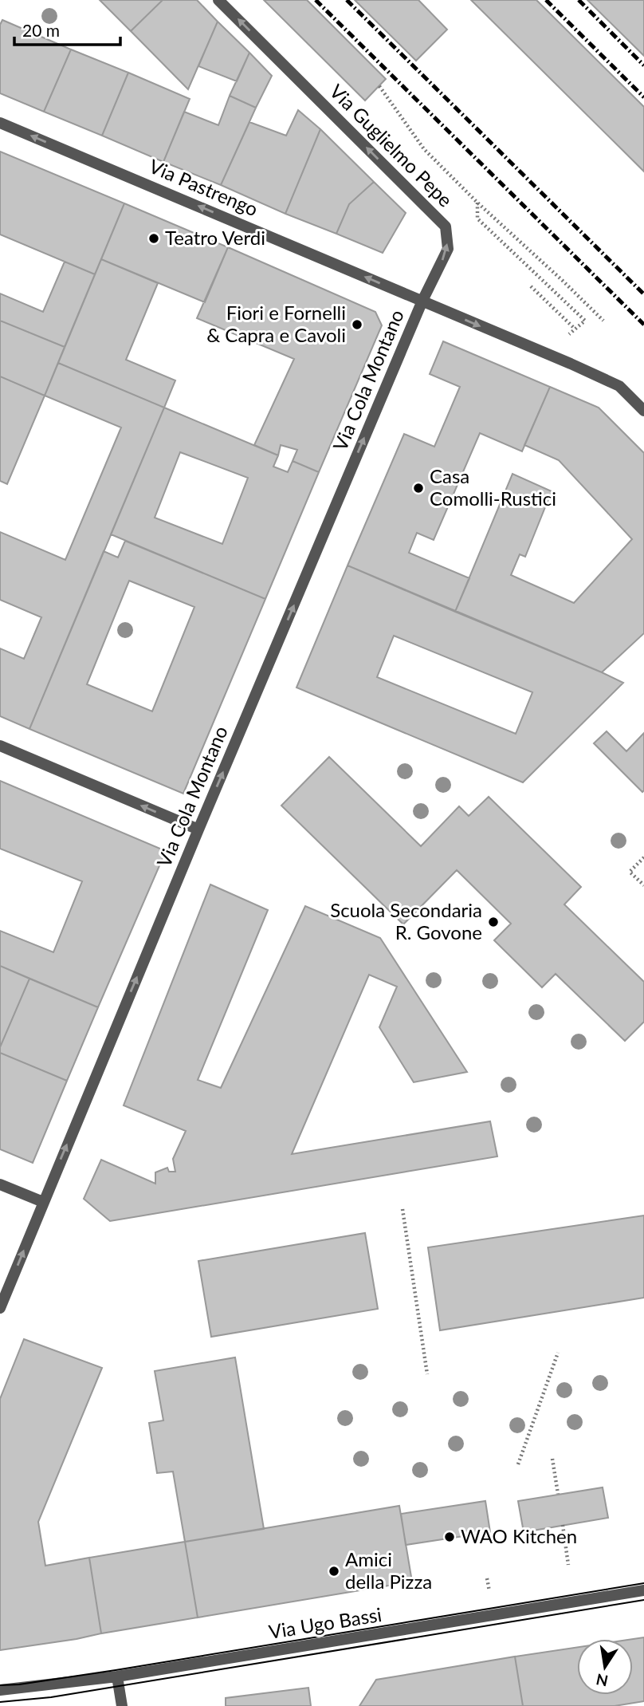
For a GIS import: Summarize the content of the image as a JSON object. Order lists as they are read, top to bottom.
{
  "streets": {
    "street": [
      "Via Guglielmo Pepe",
      "Via Pastrengo",
      "Via Cola Montano",
      "Via Ugo Bassi"
    ]
  },
  "crossings": [
    ["Via Guglielmo Pepe", "Via Pastrengo"],
    ["Via Guglielmo Pepe", "Via Cola Montano"],
    ["Via Pastrengo", "Via Cola Montano"]
  ],
  "one_way": ["Via Guglielmo Pepe", "Via Pastrengo", "Via Cola Montano"],
  "places": [
    "Teatro Verdi",
    "Fiori e Fornelli & Capra e Cavoli",
    "Casa Comolli-Rustici",
    "Scuola Secondaria R. Govone",
    "WAO Kitchen",
    "Amici della Pizza"
  ],
  "scale_bar": "20 m",
  "north": "bottom"
}
